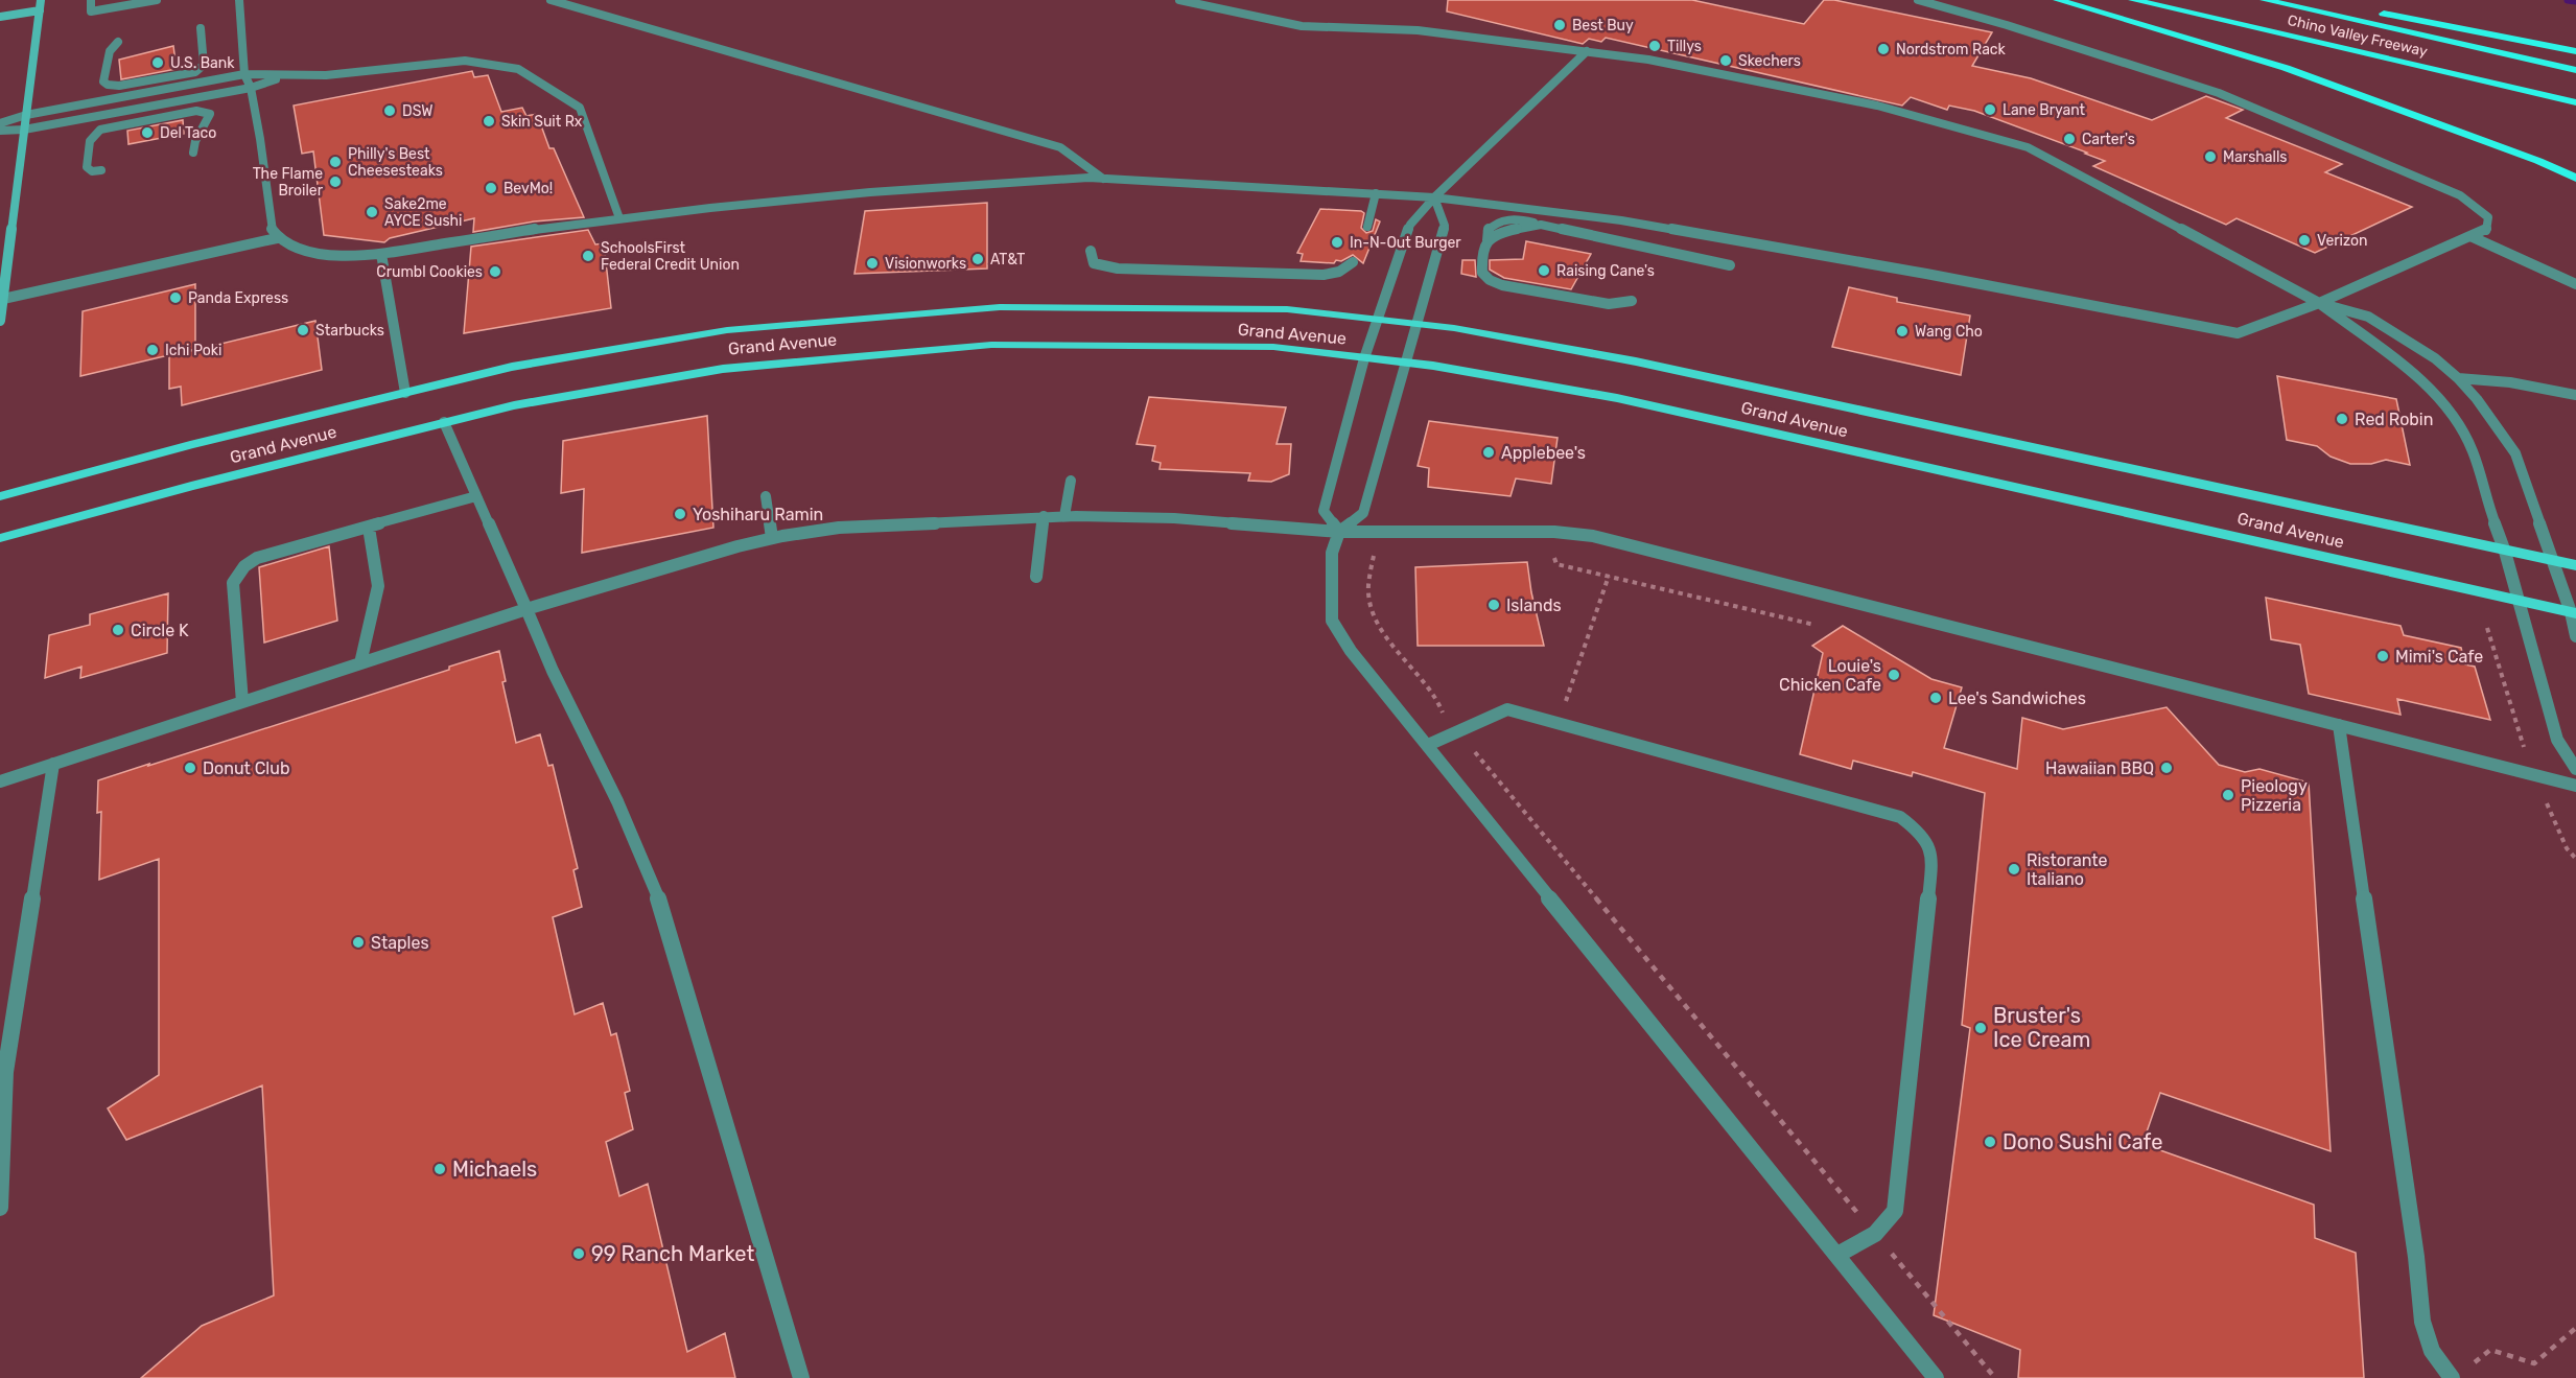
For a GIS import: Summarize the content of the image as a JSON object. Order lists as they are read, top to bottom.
{
  "streets": {
    "highway": ["Chino Valley Freeway"],
    "main road": ["Grand Avenue"]
  },
  "places": [
    "Best Buy",
    "Tillys",
    "Nordstrom Rack",
    "Skechers",
    "U.S. Bank",
    "Lane Bryant",
    "DSW",
    "Skin Suit Rx",
    "Del Taco",
    "Carter's",
    "Marshalls",
    "Philly's Best Cheesesteaks",
    "The Flame Broiler",
    "BevMo!",
    "Sake2me AYCE Sushi",
    "Verizon",
    "In-N-Out Burger",
    "SchoolsFirst Federal Credit Union",
    "AT&T",
    "Visionworks",
    "Raising Cane's",
    "Crumbl Cookies",
    "Panda Express",
    "Starbucks",
    "Wang Cho",
    "Ichi Poki",
    "Red Robin",
    "Applebee's",
    "Yoshiharu Ramin",
    "Islands",
    "Circle K",
    "Mimi's Cafe",
    "Louie's Chicken Cafe",
    "Lee's Sandwiches",
    "Donut Club",
    "Hawaiian BBQ",
    "Pieology Pizzeria",
    "Ristorante Italiano",
    "Staples",
    "Bruster's Ice Cream",
    "Dono Sushi Cafe",
    "Michaels",
    "99 Ranch Market"
  ]
}
